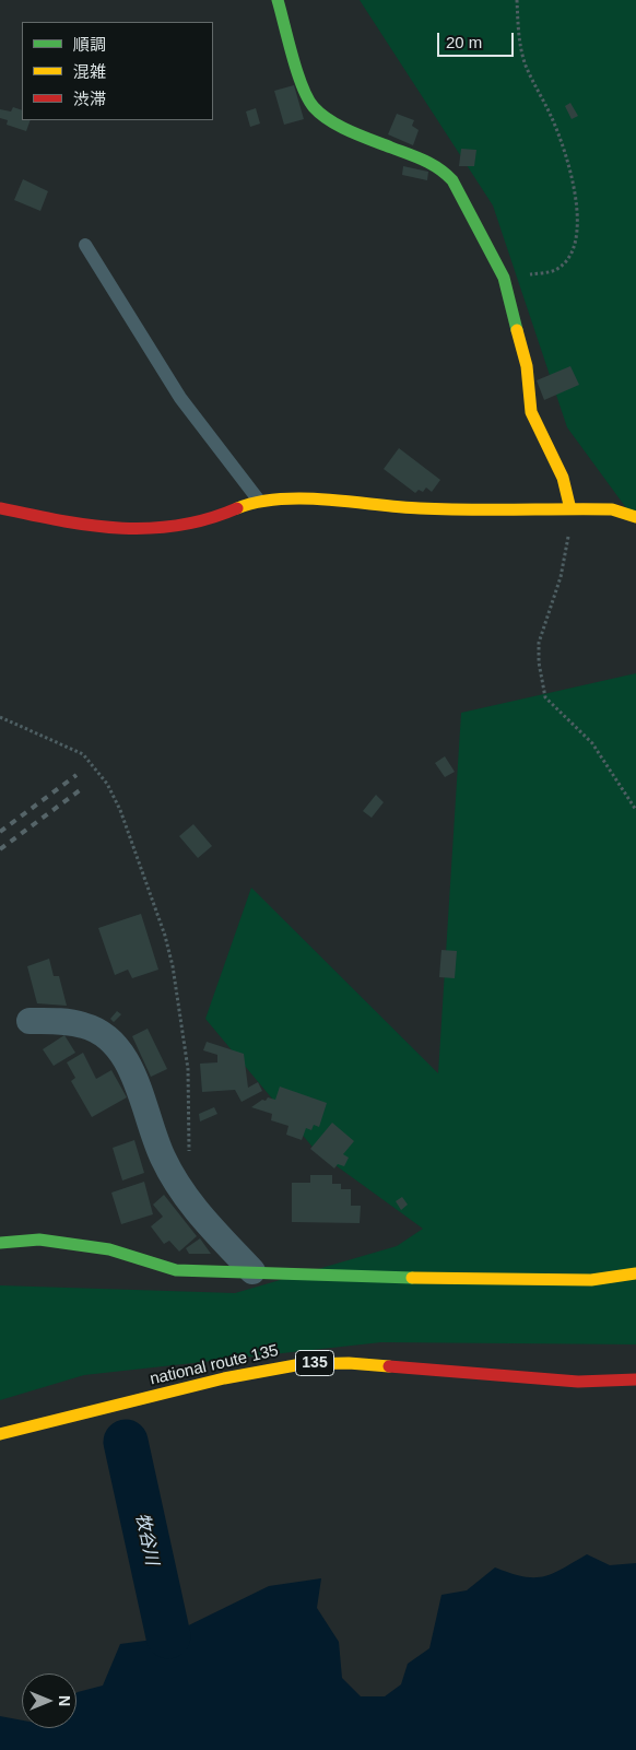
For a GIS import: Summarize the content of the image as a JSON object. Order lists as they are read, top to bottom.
{
  "streets": {
    "main road": ["135", "national route 135"]
  },
  "water": ["牧谷川"],
  "legend": ["順調", "混雑", "渋滞"],
  "scale_bar": "20 m",
  "north": "right"
}
